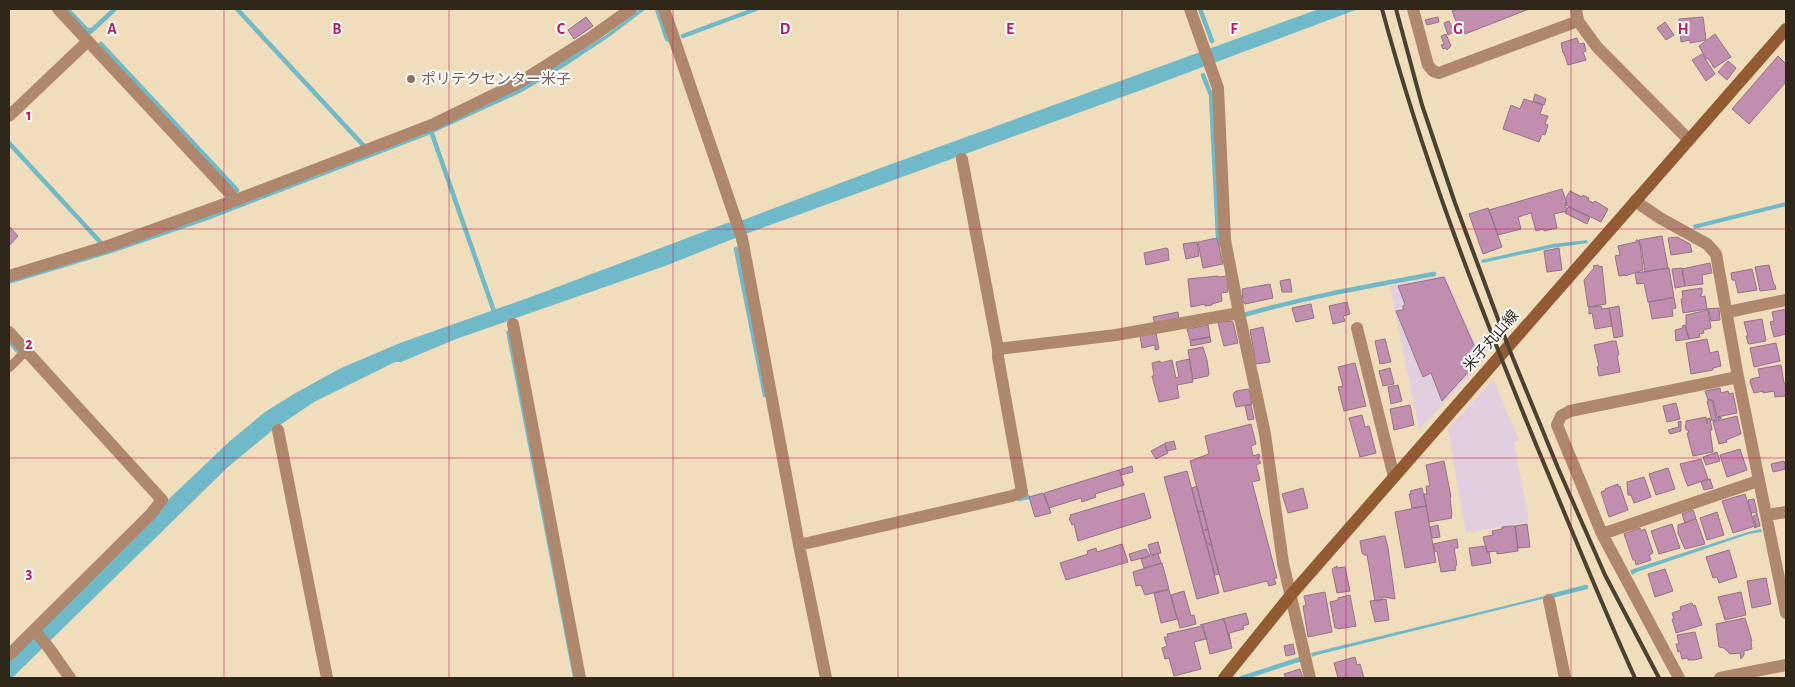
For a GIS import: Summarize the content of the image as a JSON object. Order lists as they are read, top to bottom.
{
  "streets": {
    "main road": ["米子丸山線"]
  },
  "places": ["ポリテクセンター米子"],
  "grid": {
    "columns": [
      "A",
      "B",
      "C",
      "D",
      "E",
      "F",
      "G",
      "H"
    ],
    "rows": ["1", "2", "3"]
  }
}
